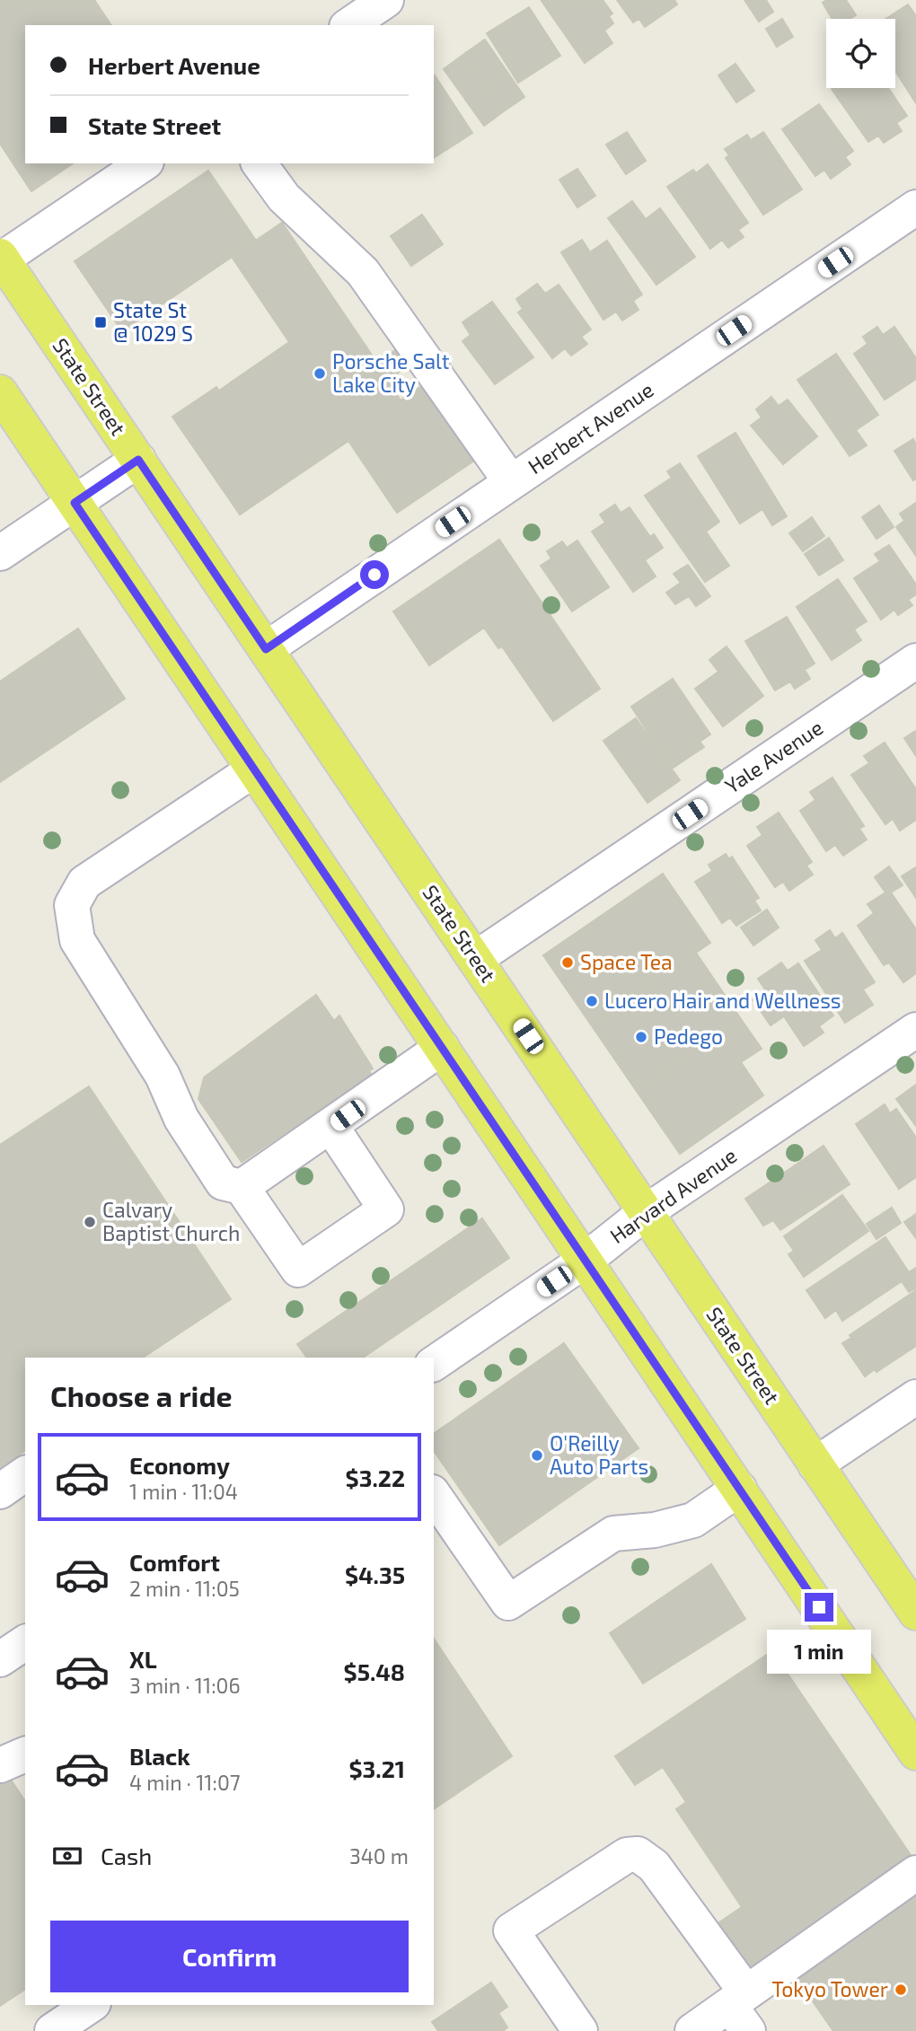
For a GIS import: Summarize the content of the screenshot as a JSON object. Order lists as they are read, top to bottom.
{
  "streets": {
    "main road": ["State Street"],
    "street": ["Herbert Avenue", "Yale Avenue", "Harvard Avenue"]
  },
  "crossings": [
    ["State Street", "Herbert Avenue"],
    ["State Street", "Yale Avenue"],
    ["State Street", "Harvard Avenue"]
  ],
  "places": {
    "transit": ["State St @ 1029 S"],
    "other": [
      "Porsche Salt Lake City",
      "Space Tea",
      "Lucero Hair and Wellness",
      "Pedego",
      "Calvary Baptist Church",
      "O'Reilly Auto Parts",
      "Tokyo Tower"
    ]
  },
  "page": {
    "banner": ["Herbert Avenue", "State Street"],
    "heading": "Choose a ride",
    "list": [
      {
        "name": "Economy",
        "note": "1 min · 11:04",
        "value": "$3.22"
      },
      {
        "name": "Comfort",
        "note": "2 min · 11:05",
        "value": "$4.35"
      },
      {
        "name": "XL",
        "note": "3 min · 11:06",
        "value": "$5.48"
      },
      {
        "name": "Black",
        "note": "4 min · 11:07",
        "value": "$3.21"
      }
    ],
    "bubble": "1 min",
    "pay": ["Cash", "340 m"],
    "buttons": "Confirm"
  }
}
